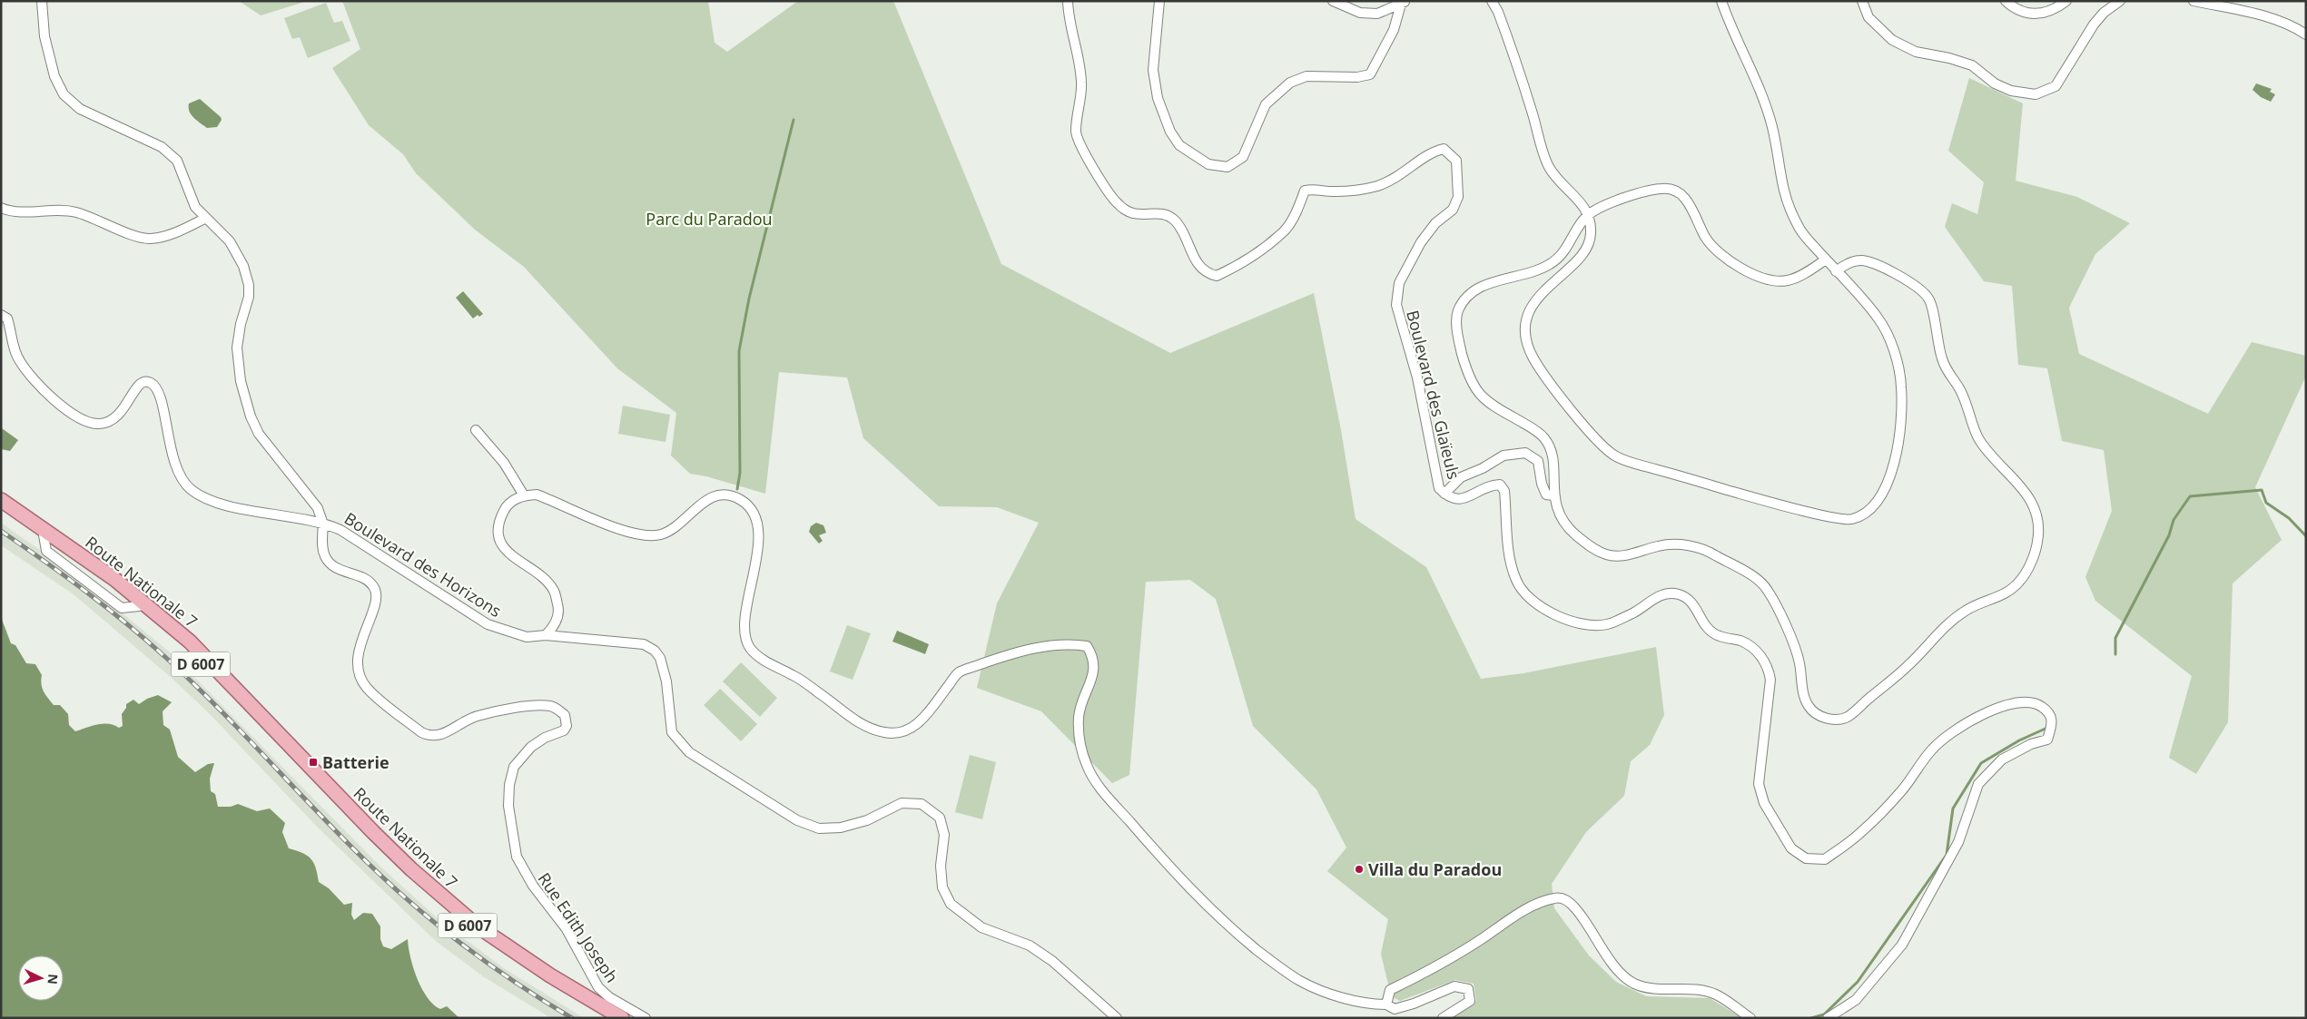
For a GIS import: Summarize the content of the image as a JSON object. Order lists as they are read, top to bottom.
{
  "streets": {
    "main road": ["Route Nationale 7", "D 6007"],
    "street": ["Boulevard des Glaïeuls", "Boulevard des Horizons", "Rue Edith Joseph"]
  },
  "crossings": [
    ["Boulevard des Horizons", "Rue Edith Joseph"]
  ],
  "parks": ["Parc du Paradou"],
  "places": {
    "transit": ["Batterie"],
    "other": ["Villa du Paradou"]
  },
  "north": "right"
}
